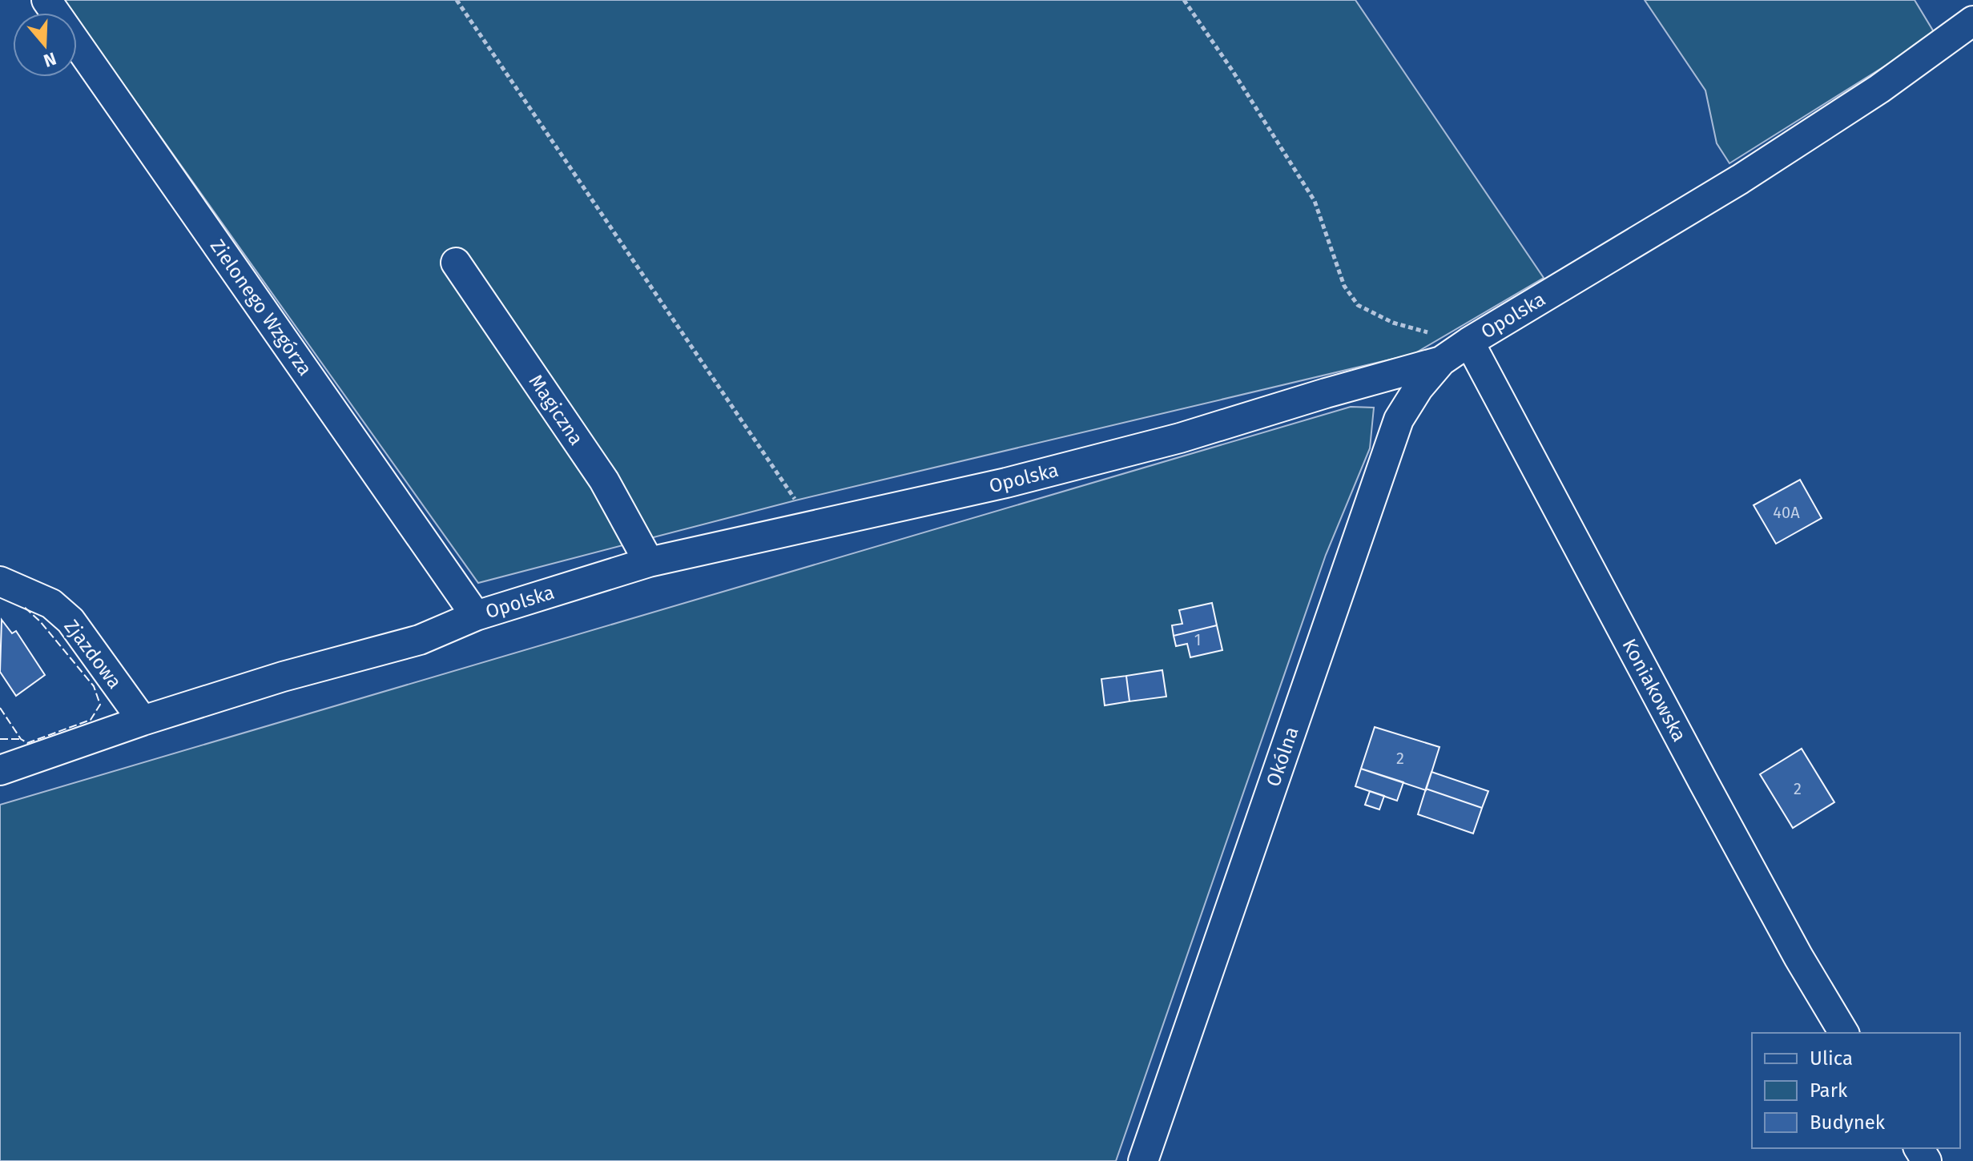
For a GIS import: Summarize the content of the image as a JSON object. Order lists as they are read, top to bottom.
{
  "streets": {
    "street": [
      "Zielonego Wzgórza",
      "Opolska",
      "Magiczna",
      "Zjazdowa",
      "Koniakowska",
      "Okólna"
    ]
  },
  "crossings": [
    ["Zielonego Wzgórza", "Opolska"],
    ["Opolska", "Magiczna"],
    ["Opolska", "Zjazdowa"],
    ["Opolska", "Koniakowska"],
    ["Opolska", "Okólna"]
  ],
  "house_numbers": [
    "40A",
    "1",
    "2",
    "2"
  ],
  "legend": ["Ulica", "Park", "Budynek"],
  "north": "bottom"
}
